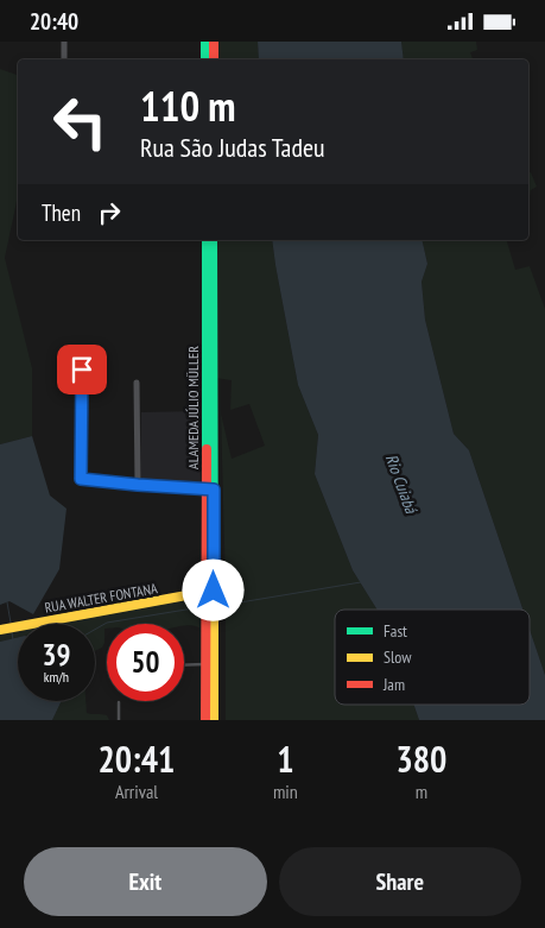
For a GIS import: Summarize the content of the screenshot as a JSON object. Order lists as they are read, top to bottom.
{
  "streets": {
    "main road": ["ALAMEDA JÚLIO MÜLLER", "RUA WALTER FONTANA"]
  },
  "crossings": [
    ["ALAMEDA JÚLIO MÜLLER", "RUA WALTER FONTANA"]
  ],
  "water": ["Rio Cuiabá"],
  "legend": ["Fast", "Slow", "Jam"],
  "page": {
    "status": "20:40",
    "turn": ["110 m", "Rua São Judas Tadeu"],
    "then": "Then",
    "speed": "39 km/h",
    "limit": "50",
    "eta": [
      "20:41",
      "Arrival",
      "1",
      "min",
      "380",
      "m"
    ],
    "buttons": ["Exit", "Share"]
  }
}
